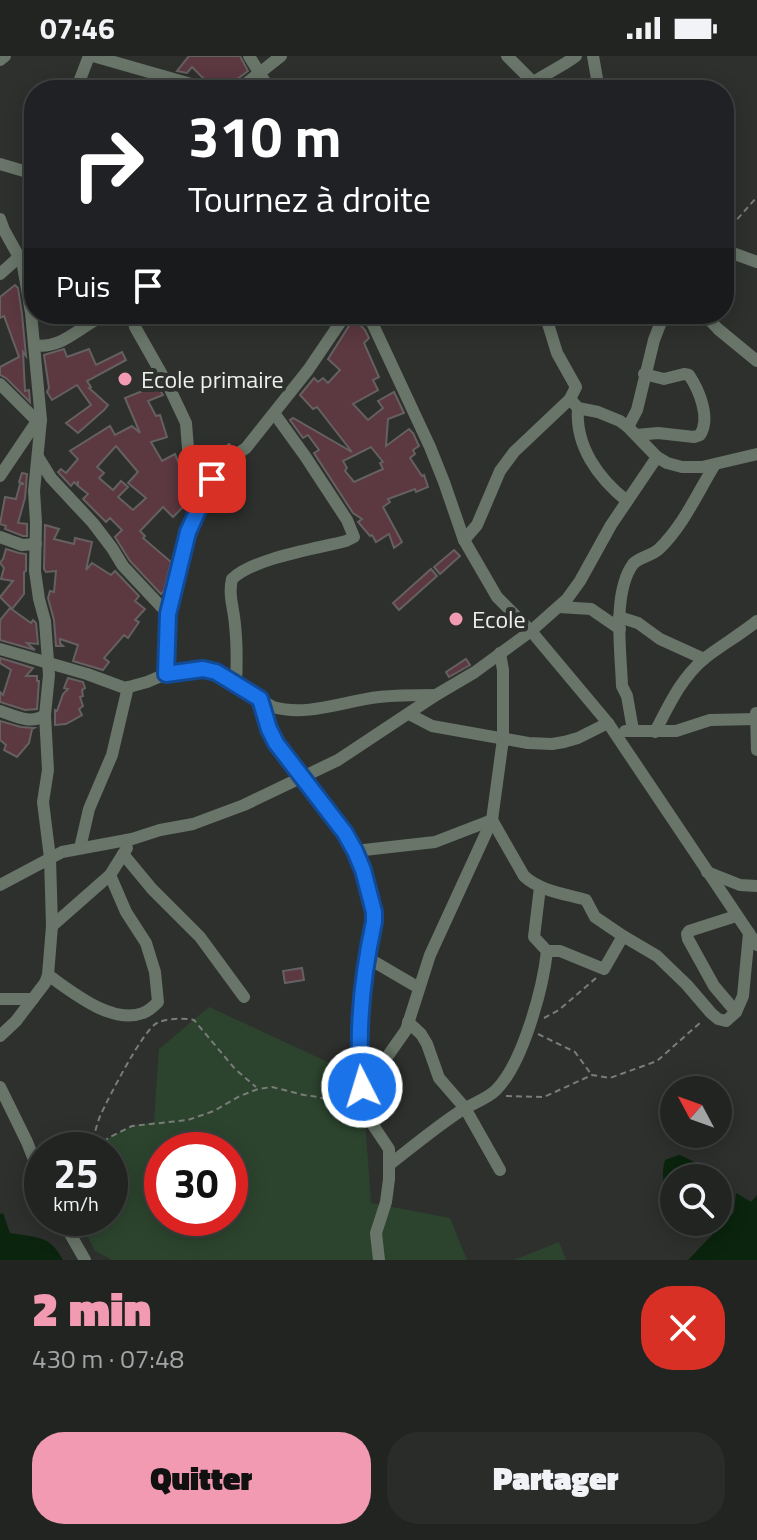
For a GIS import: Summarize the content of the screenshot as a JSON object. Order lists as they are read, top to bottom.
{
  "places": ["Ecole primaire", "Ecole"],
  "north": "top left",
  "page": {
    "status": "07:46",
    "turn": ["310 m", "Tournez à droite"],
    "then": "Puis",
    "speed": "25 km/h",
    "limit": "30",
    "heading": ["2 min", "430 m · 07:48"],
    "buttons": ["Quitter", "Partager"]
  }
}
